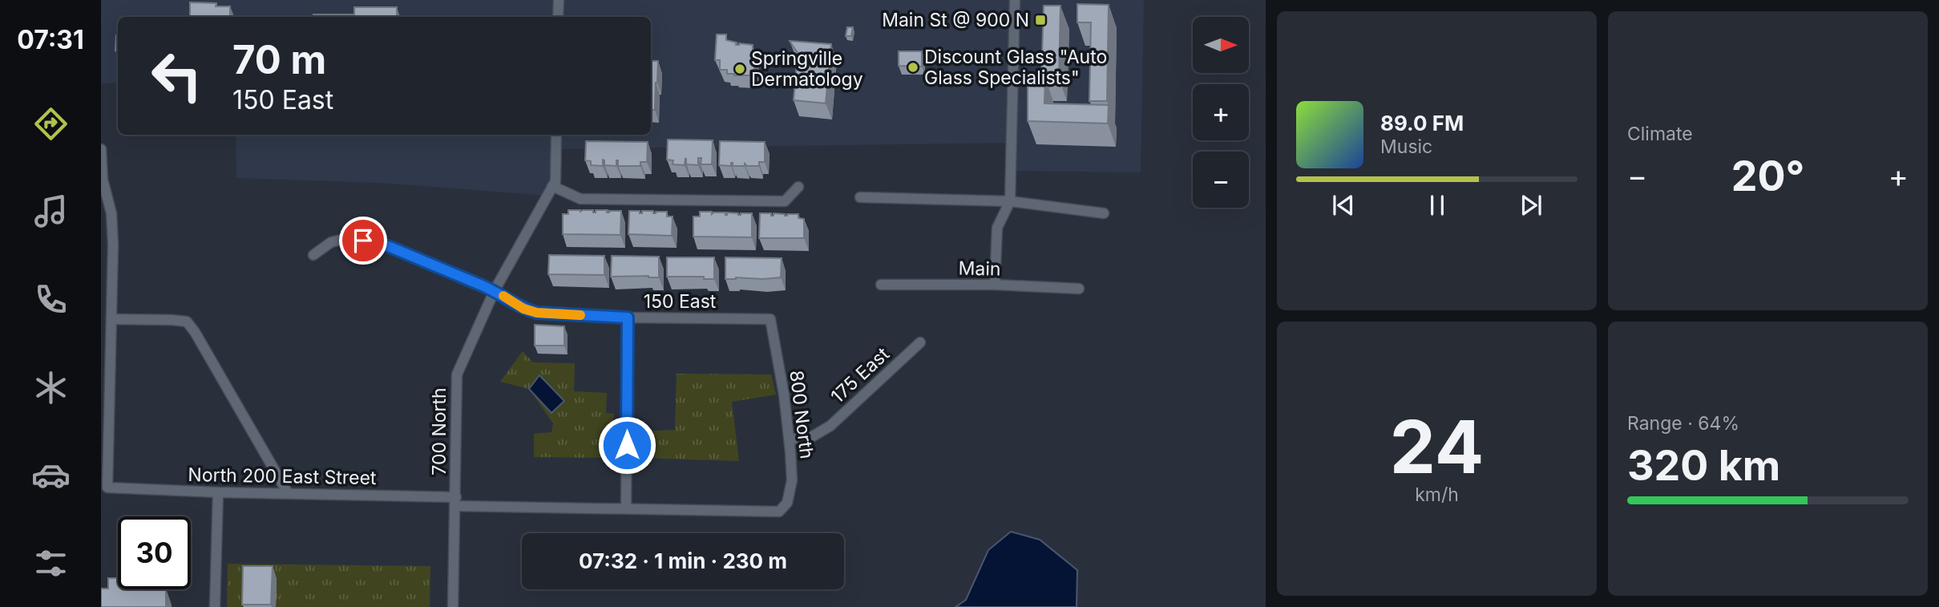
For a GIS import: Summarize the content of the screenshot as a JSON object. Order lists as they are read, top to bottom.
{
  "streets": {
    "street": [
      "Main",
      "150 East",
      "175 East",
      "800 North",
      "700 North",
      "North 200 East Street"
    ]
  },
  "crossings": [
    ["150 East", "800 North"],
    ["150 East", "700 North"],
    ["175 East", "800 North"],
    ["800 North", "North 200 East Street"],
    ["700 North", "North 200 East Street"]
  ],
  "places": {
    "transit": ["Main St @ 900 N"],
    "other": ["Discount Glass \"Auto Glass Specialists\"", "Springville Dermatology"]
  },
  "north": "right",
  "page": {
    "tabs": "07:31",
    "tile": [
      "Climate",
      ["24", "km/h"],
      ["Range · 64%", "320 km"]
    ],
    "map_buttons": ["+", "−"],
    "turn": ["70 m", "150 East"],
    "song": ["89.0 FM", "Music"],
    "heat": ["−", "20°", "+"],
    "limit": "30",
    "trip": "07:32 · 1 min · 230 m"
  }
}
